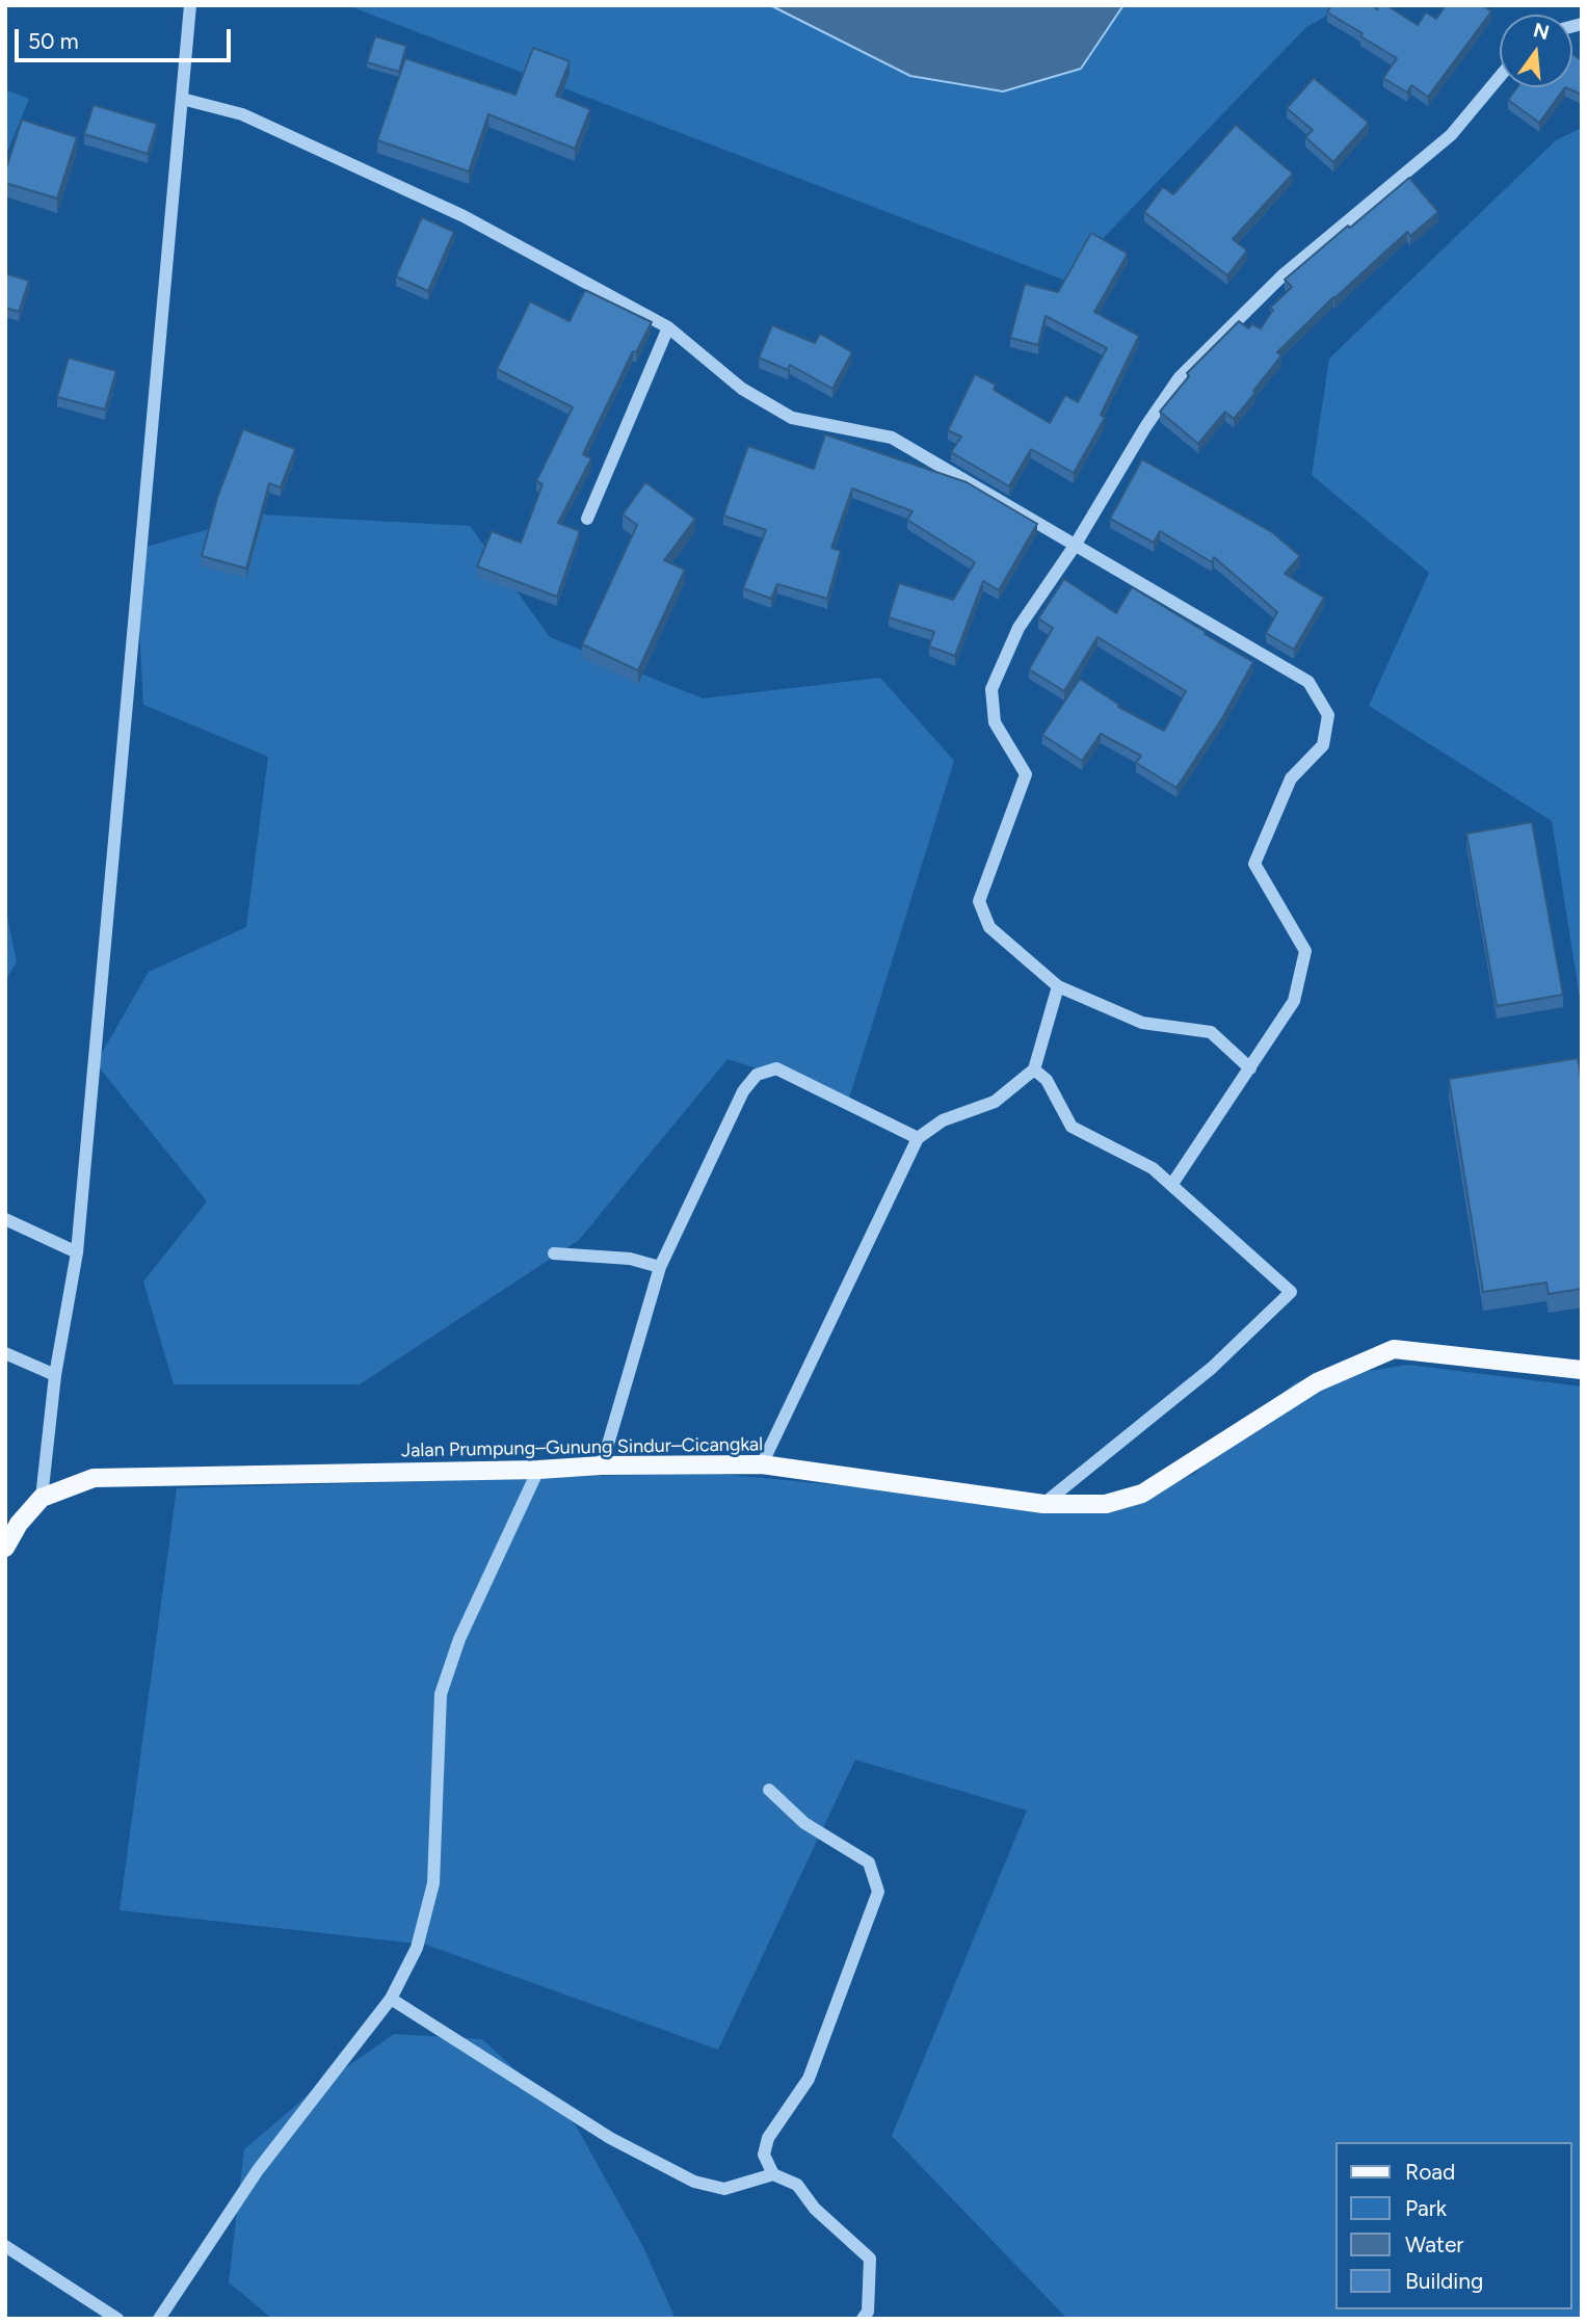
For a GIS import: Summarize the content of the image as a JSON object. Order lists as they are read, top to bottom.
{
  "streets": {
    "main road": ["Jalan Prumpung–Gunung Sindur–Cicangkal"]
  },
  "legend": [
    "Road",
    "Park",
    "Water",
    "Building"
  ],
  "scale_bar": "50 m",
  "north": "top"
}
